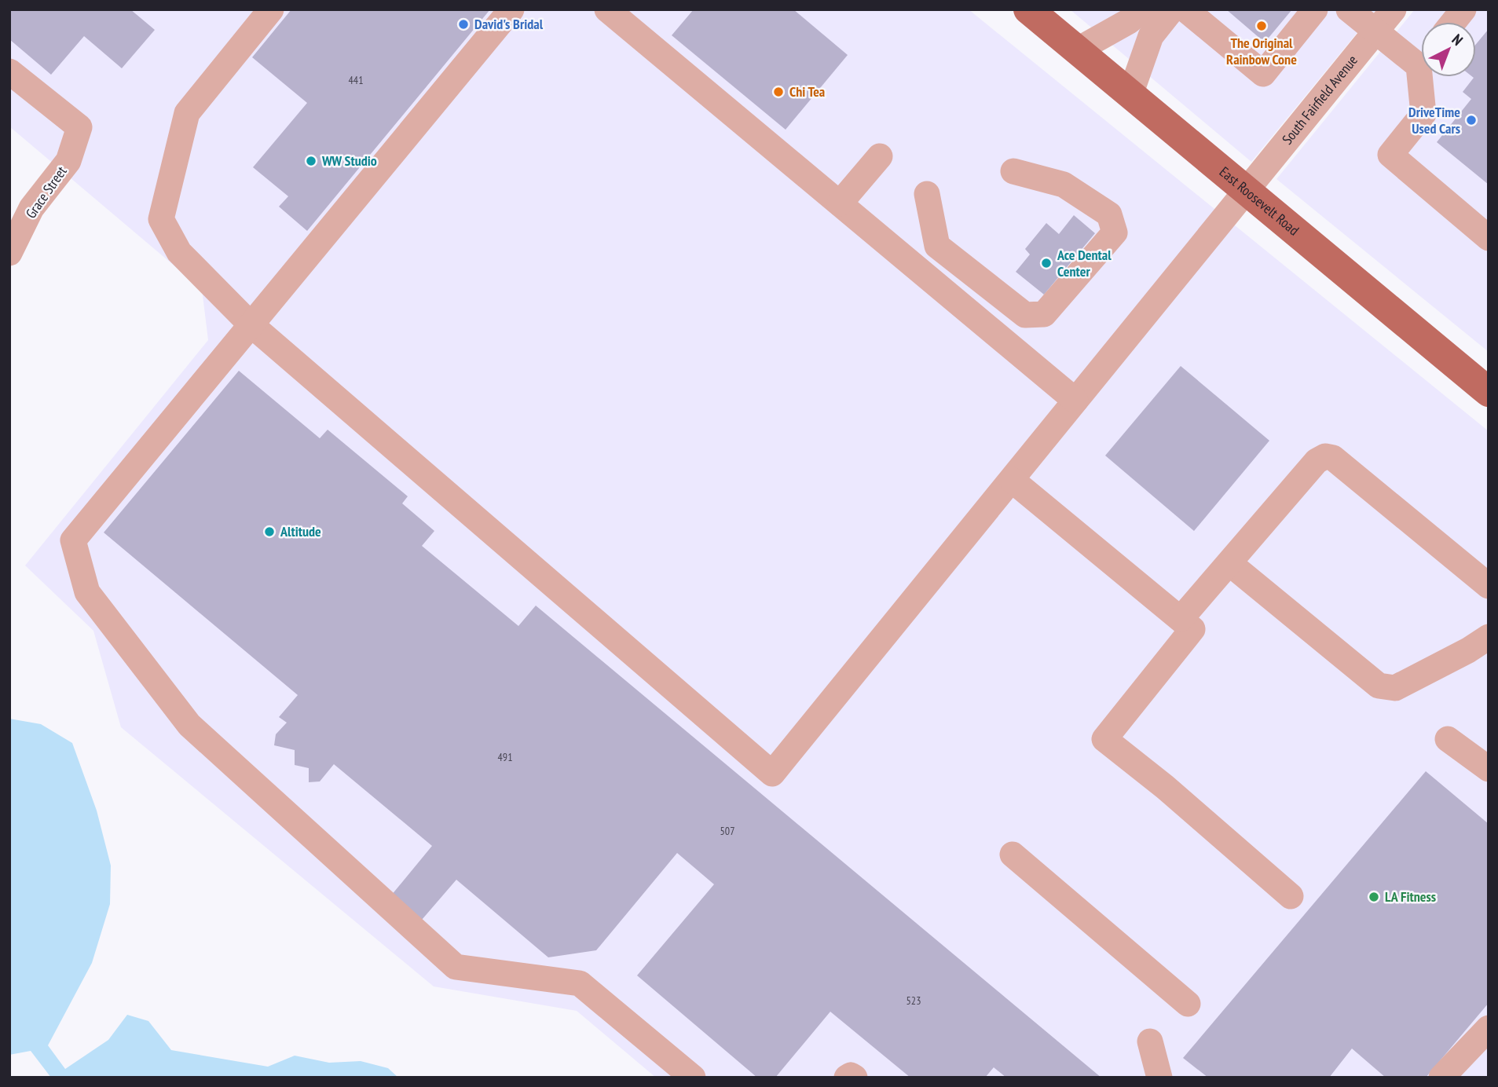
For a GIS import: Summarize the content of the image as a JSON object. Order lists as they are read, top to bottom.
{
  "streets": {
    "main road": ["East Roosevelt Road"],
    "street": ["South Fairfield Avenue", "Grace Street"]
  },
  "crossings": [
    ["South Fairfield Avenue", "East Roosevelt Road"]
  ],
  "places": [
    "David's Bridal",
    "The Original Rainbow Cone",
    "Chi Tea",
    "DriveTime Used Cars",
    "WW Studio",
    "Ace Dental Center",
    "Altitude",
    "LA Fitness"
  ],
  "house_numbers": [
    "441",
    "491",
    "507",
    "523"
  ],
  "north": "top right"
}
